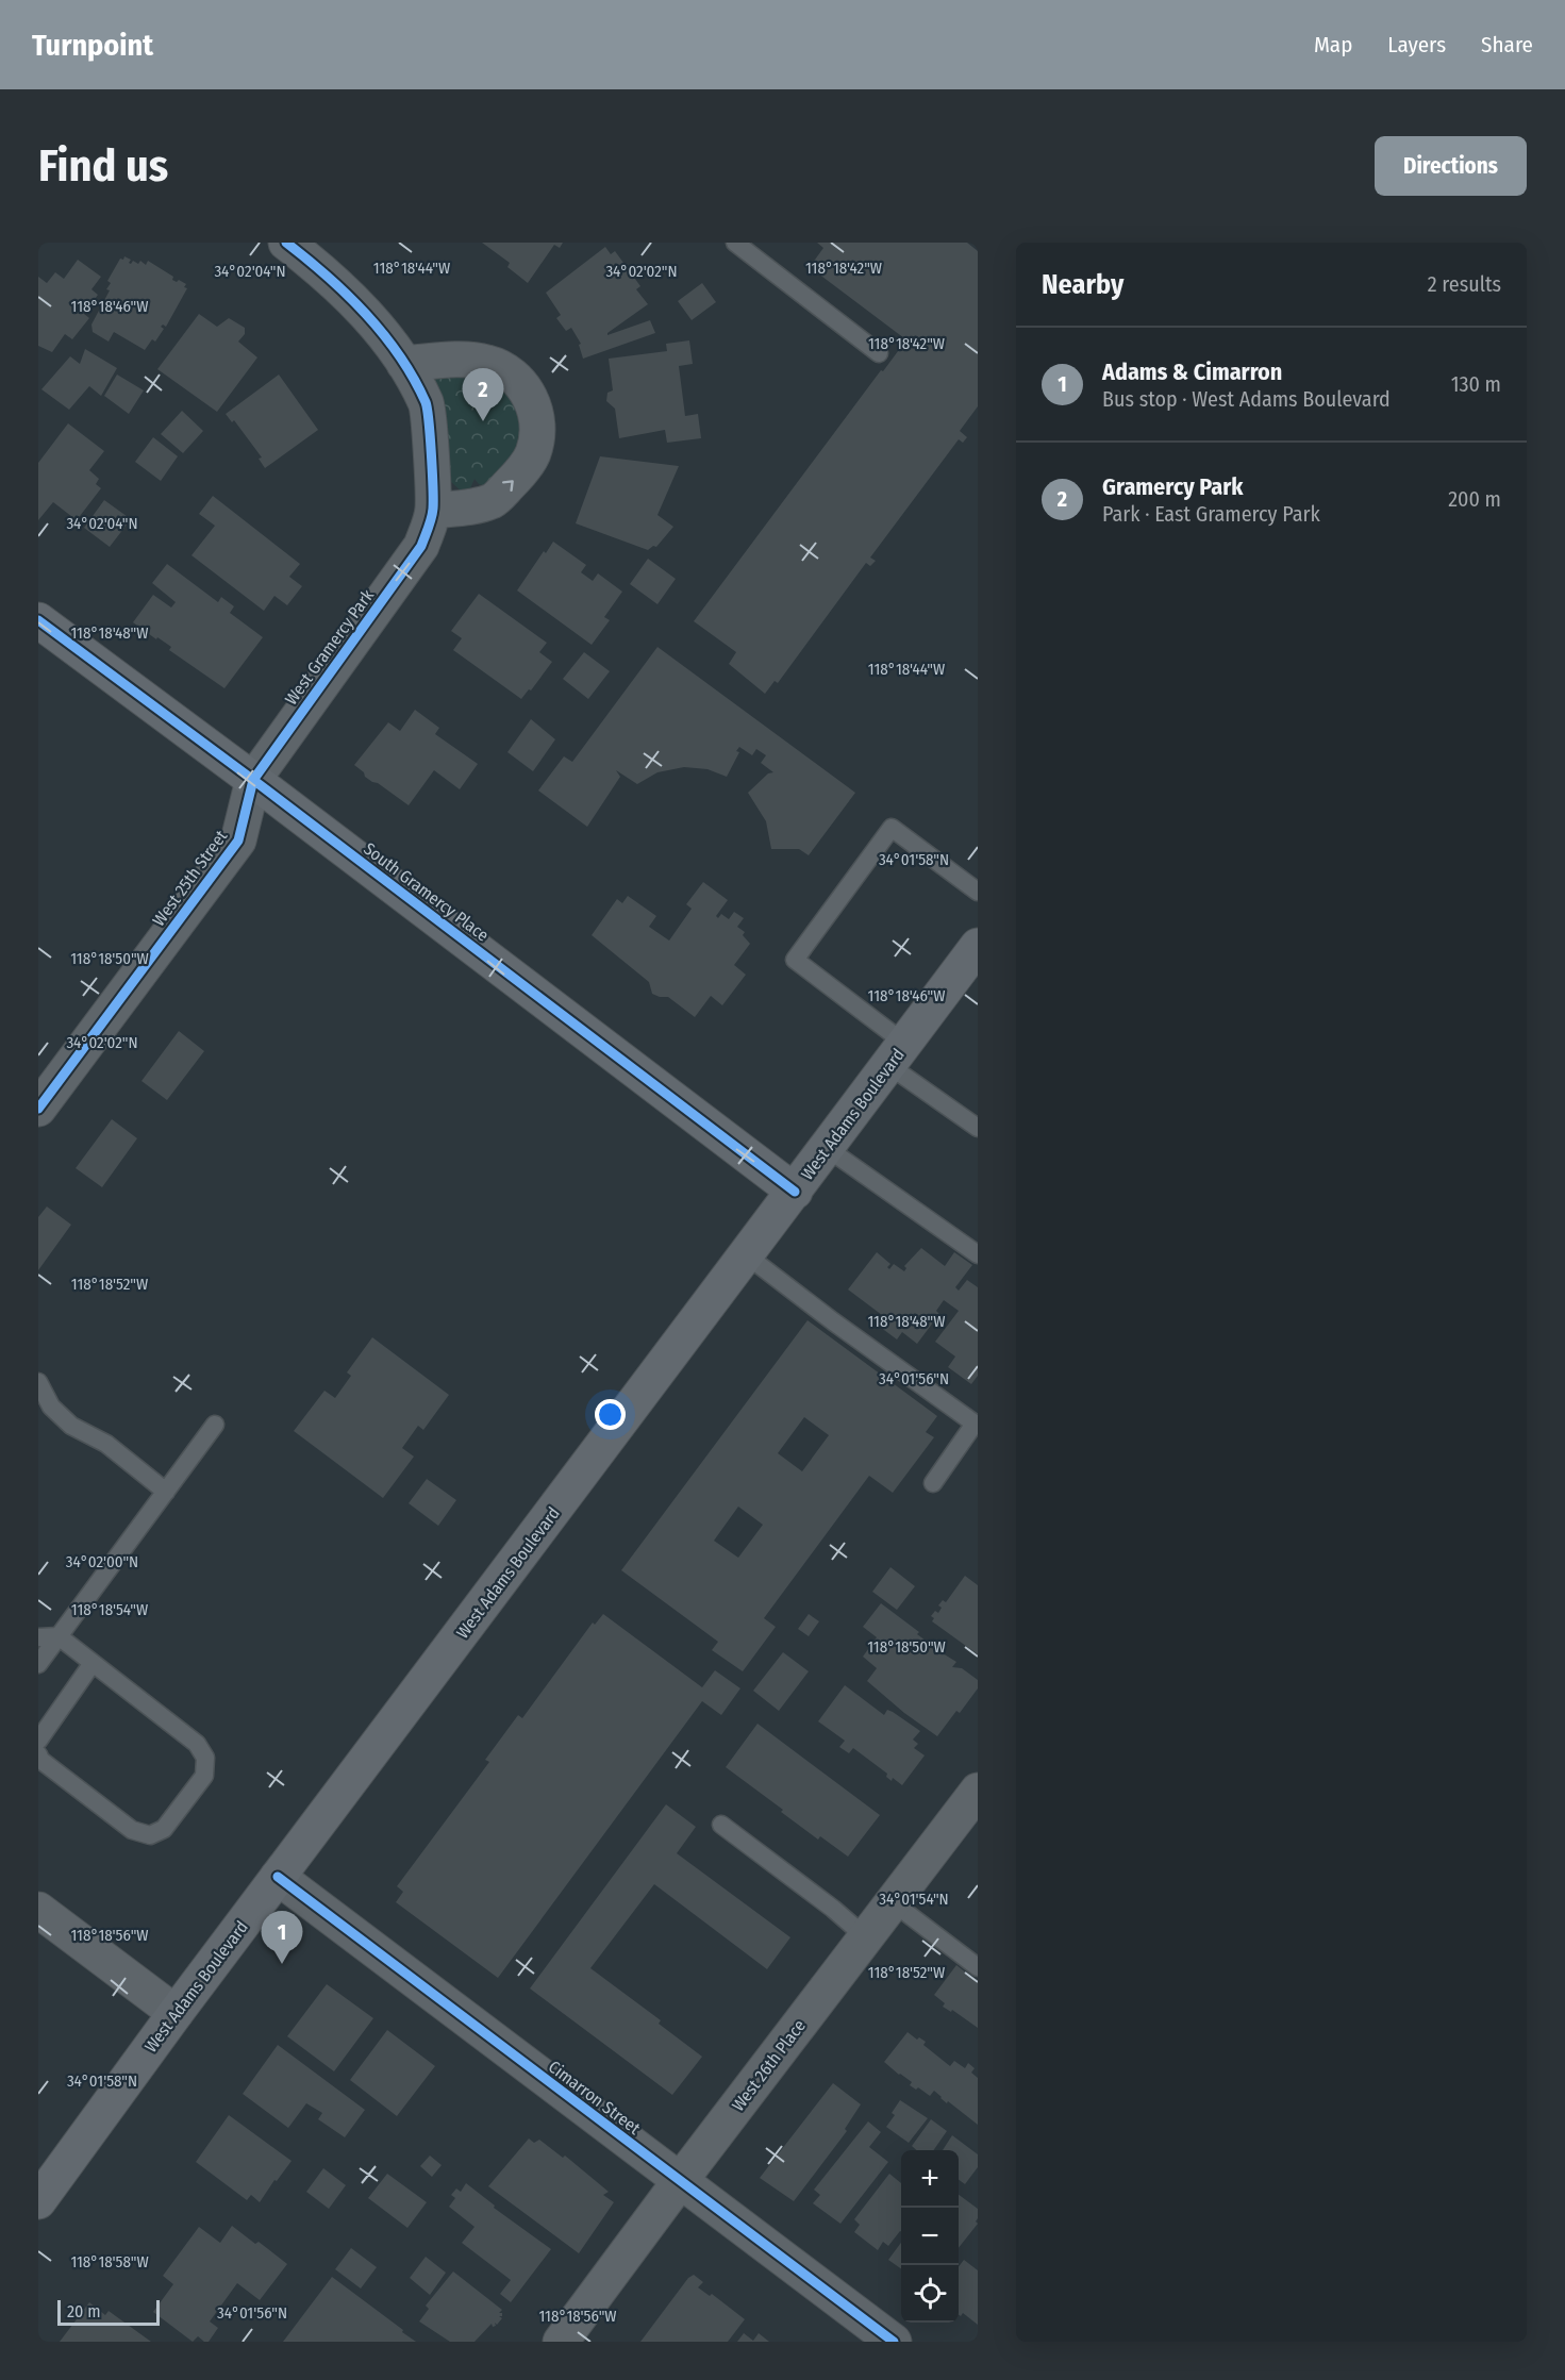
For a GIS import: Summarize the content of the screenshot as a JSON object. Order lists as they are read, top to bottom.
{
  "streets": {
    "main road": ["South Gramercy Place", "West Adams Boulevard"],
    "street": [
      "West Gramercy Park",
      "West 25th Street",
      "West 26th Place",
      "Cimarron Street"
    ]
  },
  "crossings": [
    ["West Gramercy Park", "West 25th Street"],
    ["West Gramercy Park", "South Gramercy Place"],
    ["West 25th Street", "South Gramercy Place"],
    ["South Gramercy Place", "West Adams Boulevard"],
    ["West Adams Boulevard", "Cimarron Street"],
    ["West 26th Place", "Cimarron Street"]
  ],
  "scale_bar": "20 m",
  "page": {
    "header": "Turnpoint",
    "nav": ["Map", "Layers", "Share"],
    "buttons": "Directions",
    "title": "Find us",
    "heading": ["Nearby", "2 results"],
    "list": [
      {
        "mark": "1",
        "name": "Adams & Cimarron",
        "note": "Bus stop · West Adams Boulevard",
        "value": "130 m"
      },
      {
        "mark": "2",
        "name": "Gramercy Park",
        "note": "Park · East Gramercy Park",
        "value": "200 m"
      }
    ],
    "pins": ["2", "1"],
    "map_buttons": ["+", "−"],
    "scale": "20 m"
  },
  "coordinates": [
    "118°18'44\"W",
    "118°18'42\"W",
    "34°02'04\"N",
    "34°02'02\"N",
    "118°18'46\"W",
    "118°18'48\"W",
    "34°01'58\"N",
    "118°18'50\"W",
    "118°18'52\"W",
    "34°01'56\"N",
    "34°02'00\"N",
    "118°18'54\"W",
    "34°01'54\"N",
    "118°18'56\"W",
    "118°18'58\"W"
  ]
}
